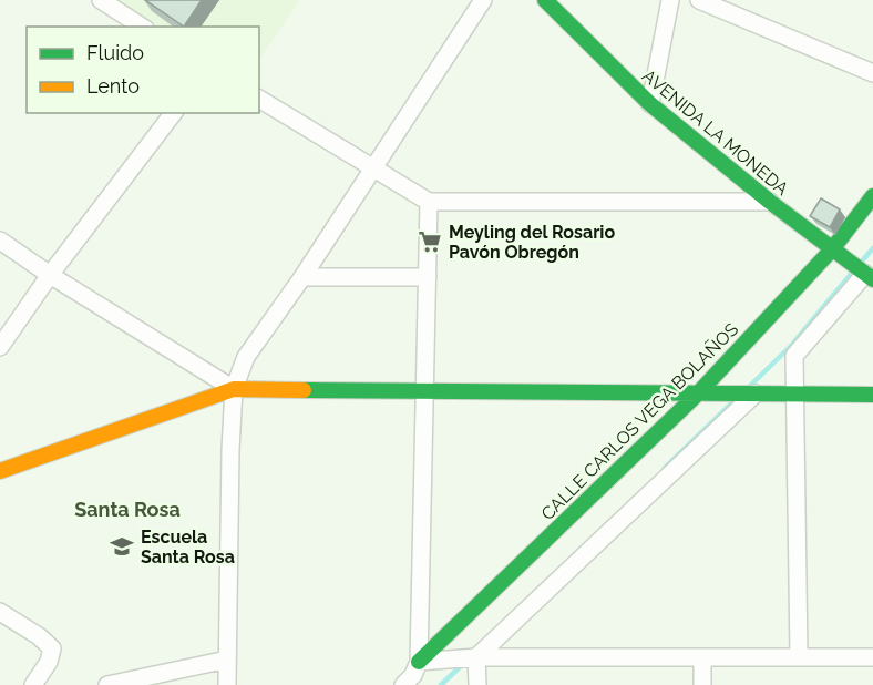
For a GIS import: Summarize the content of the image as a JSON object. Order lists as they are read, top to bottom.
{
  "streets": {
    "street": ["AVENIDA LA MONEDA", "CALLE CARLOS VEGA BOLAÑOS"]
  },
  "crossings": [
    ["AVENIDA LA MONEDA", "CALLE CARLOS VEGA BOLAÑOS"]
  ],
  "districts": ["Santa Rosa"],
  "places": {
    "supermarket": ["Meyling del Rosario Pavón Obregón"],
    "school or university": ["Escuela Santa Rosa"]
  },
  "legend": ["Fluido", "Lento"]
}
